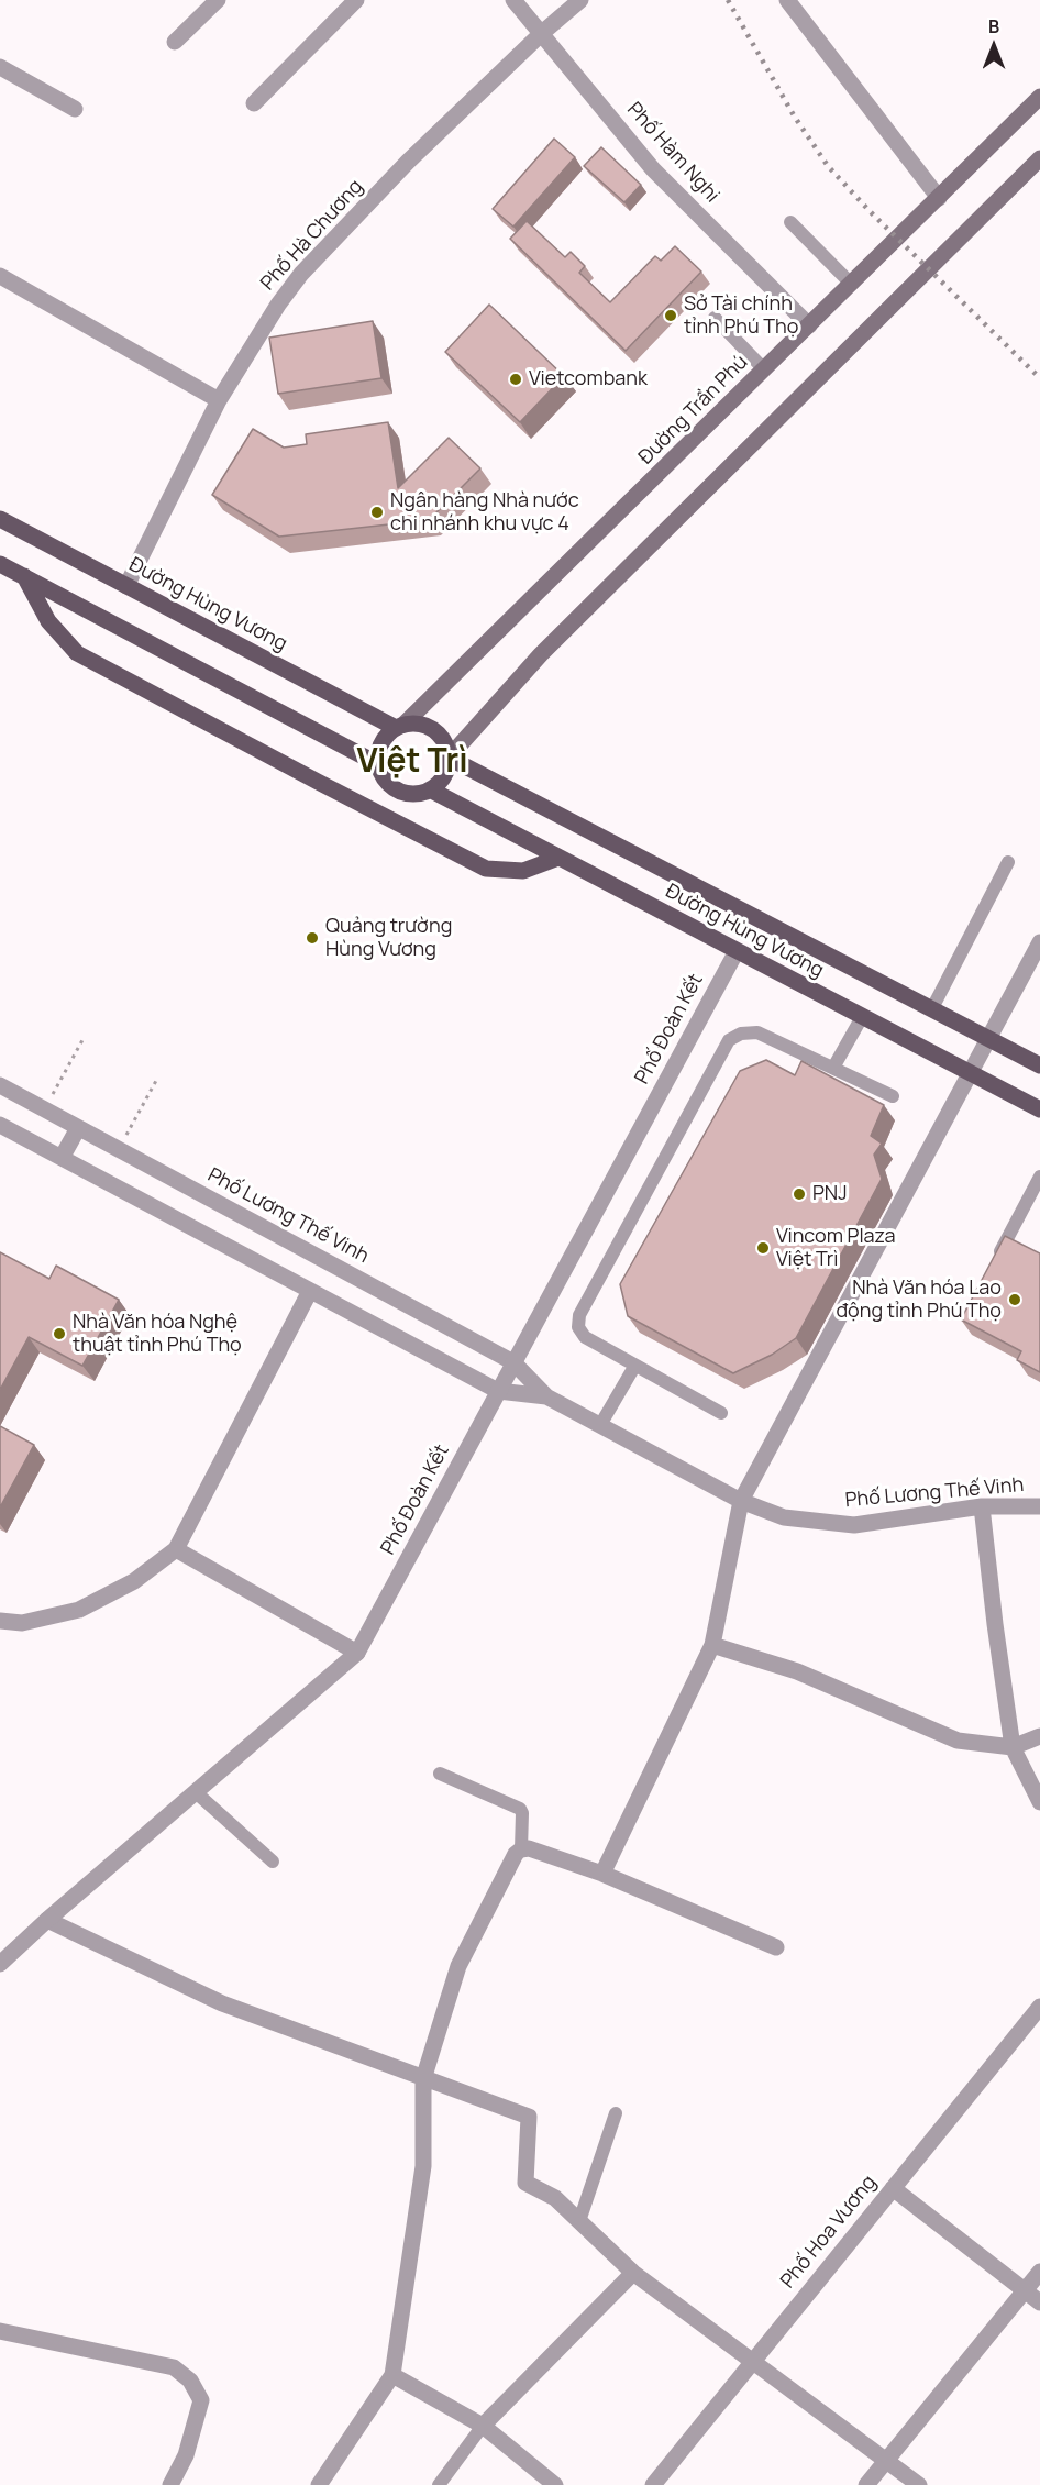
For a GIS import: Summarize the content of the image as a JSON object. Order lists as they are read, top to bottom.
{
  "streets": {
    "main road": ["Đường Trần Phú", "Đường Hùng Vương"],
    "street": [
      "Phố Hàm Nghi",
      "Phố Hà Chương",
      "Phố Đoàn Kết",
      "Phố Lương Thế Vinh",
      "Phố Hoa Vương"
    ]
  },
  "crossings": [
    ["Phố Hàm Nghi", "Phố Hà Chương"],
    ["Phố Hàm Nghi", "Đường Trần Phú"],
    ["Phố Hà Chương", "Đường Hùng Vương"],
    ["Đường Trần Phú", "Đường Hùng Vương"],
    ["Đường Hùng Vương", "Phố Đoàn Kết"],
    ["Phố Đoàn Kết", "Phố Lương Thế Vinh"]
  ],
  "districts": ["Việt Trì"],
  "places": [
    "Sở Tài chính tỉnh Phú Thọ",
    "Vietcombank",
    "Ngân hàng Nhà nước chi nhánh khu vực 4",
    "Quảng trường Hùng Vương",
    "PNJ",
    "Vincom Plaza Việt Trì",
    "Nhà Văn hóa Lao động tỉnh Phú Thọ",
    "Nhà Văn hóa Nghệ thuật tỉnh Phú Thọ"
  ],
  "north": "top"
}
